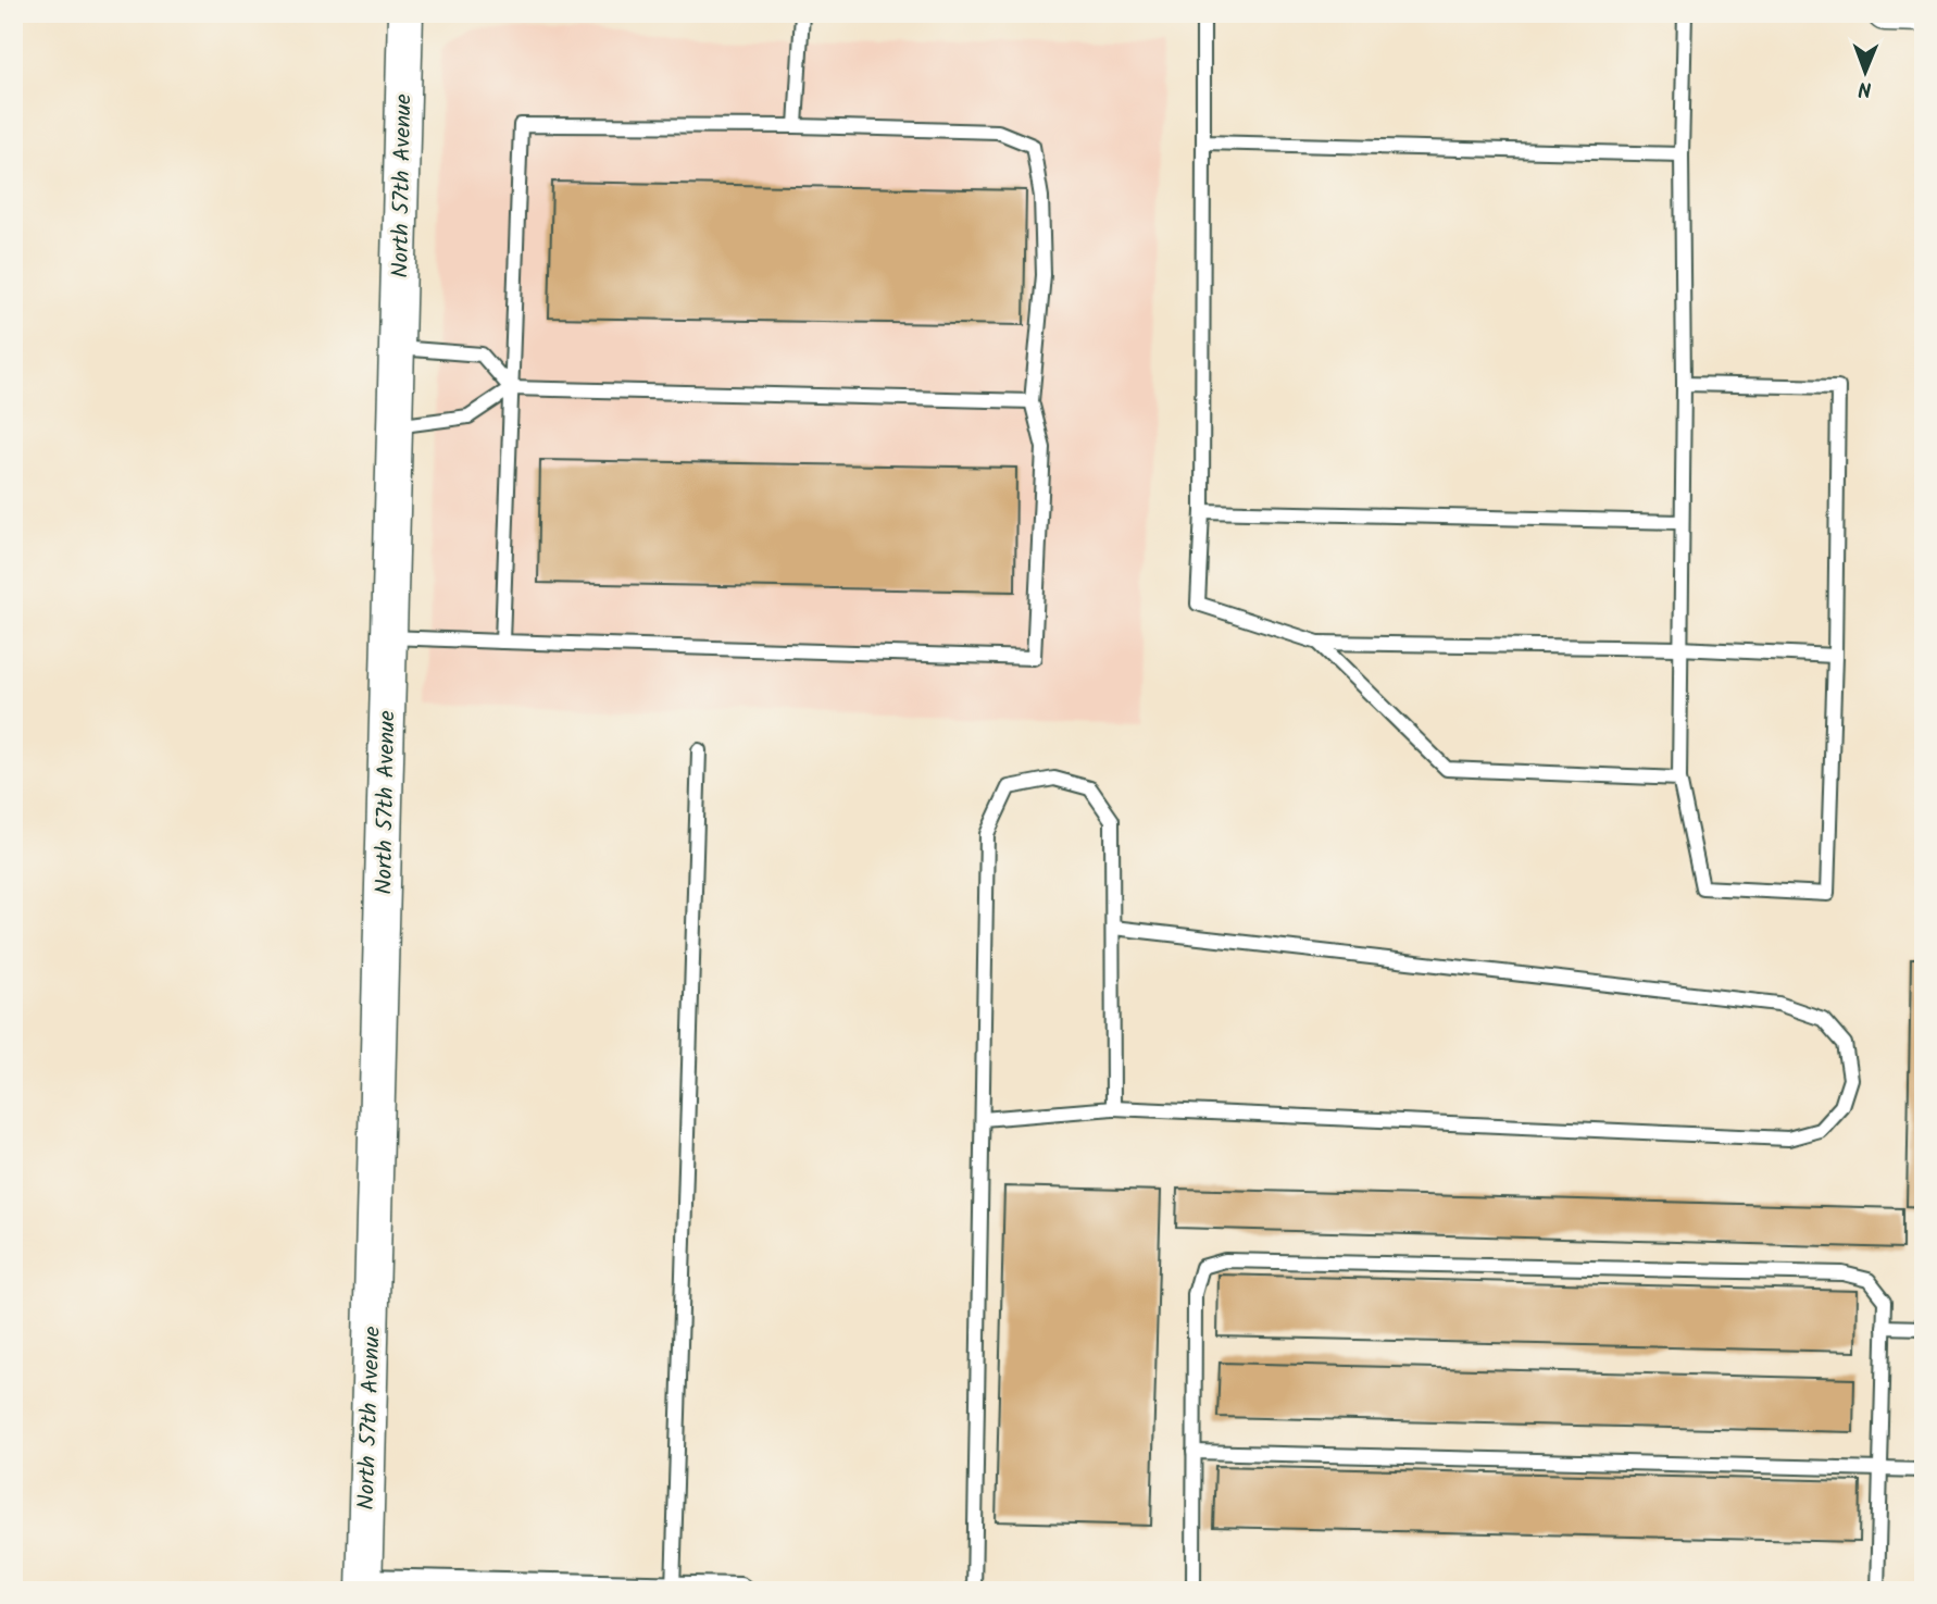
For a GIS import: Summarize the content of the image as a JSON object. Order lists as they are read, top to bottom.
{
  "streets": {
    "street": ["North 57th Avenue"]
  },
  "north": "bottom"
}
